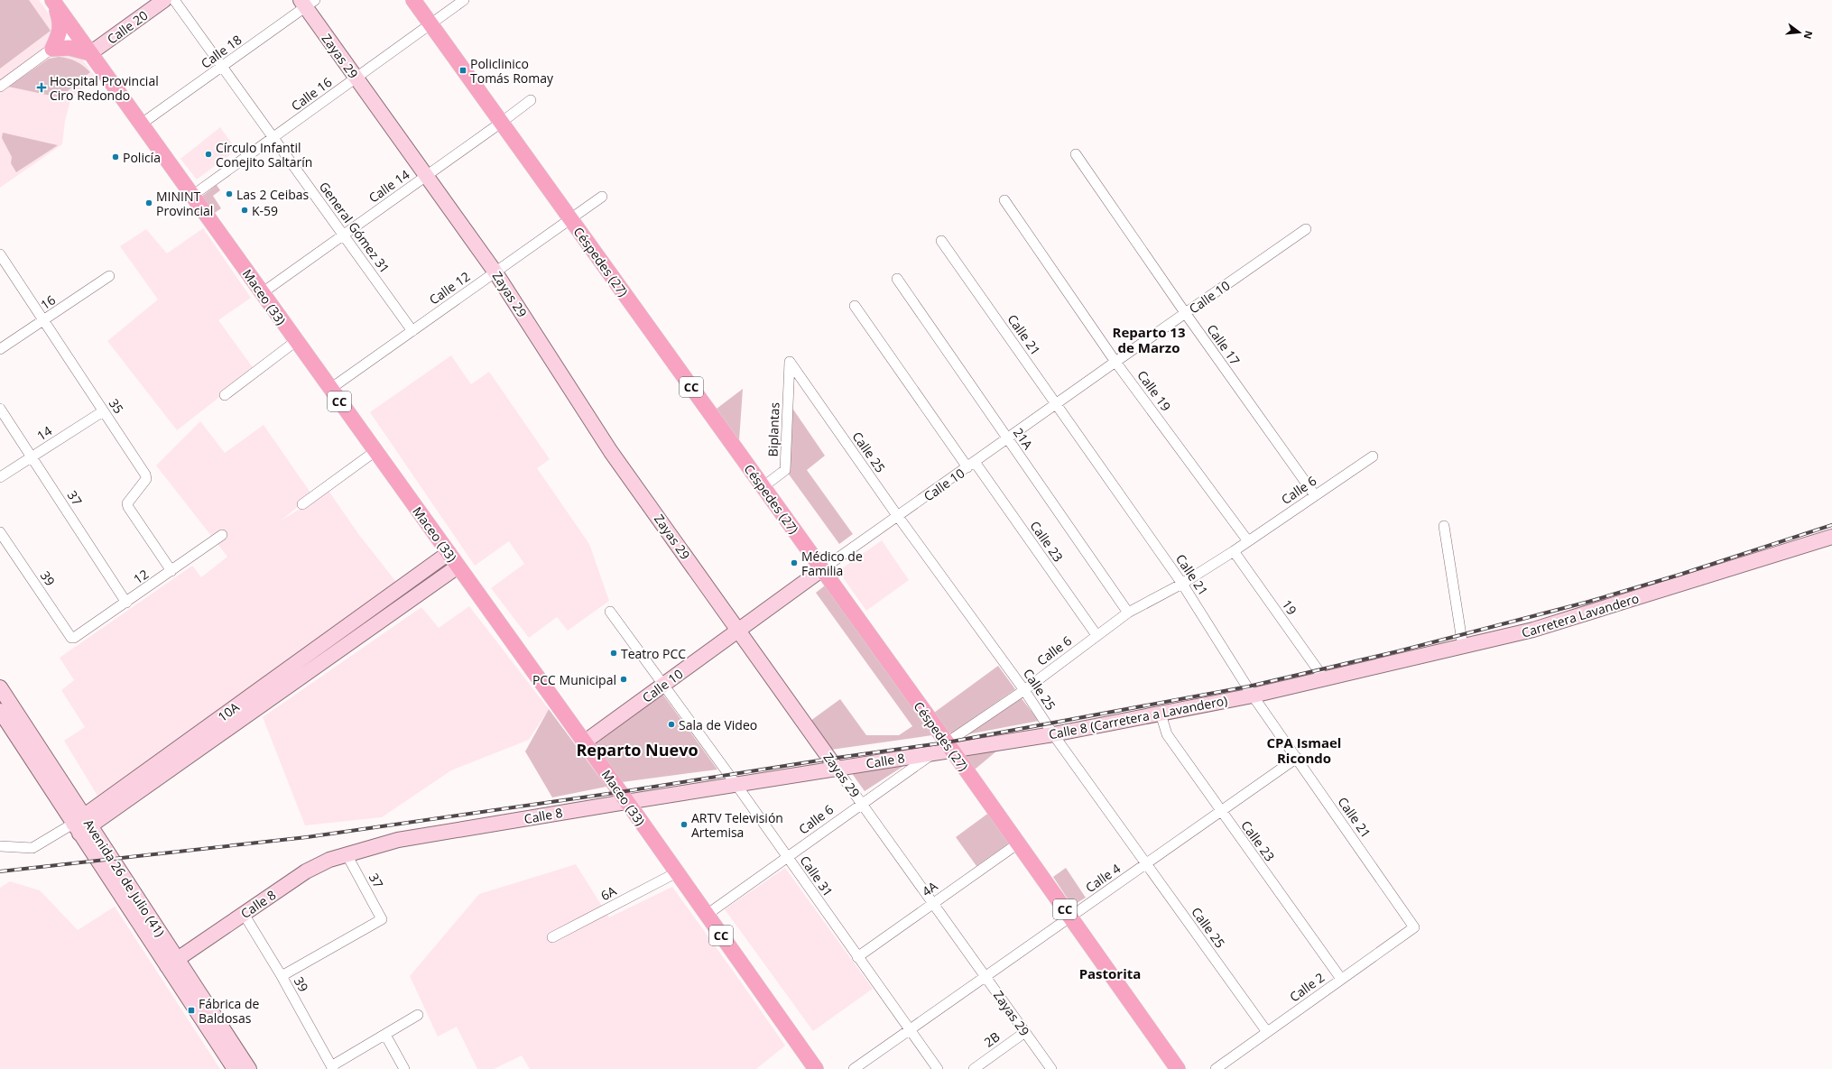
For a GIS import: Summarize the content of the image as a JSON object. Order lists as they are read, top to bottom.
{
  "streets": {
    "main road": ["Céspedes (27)", "Maceo (33)", "CC"],
    "street": [
      "Calle 20",
      "Calle 18",
      "Zayas 29",
      "Calle 16",
      "Calle 14",
      "General Gómez 31",
      "Calle 12",
      "Calle 10",
      "16",
      "Calle 21",
      "Calle 17",
      "Calle 19",
      "35",
      "Biplantas",
      "14",
      "21A",
      "Calle 25",
      "Calle 6",
      "37",
      "Calle 23",
      "12",
      "39",
      "19",
      "Carretera Lavandero",
      "10A",
      "Calle 8 (Carretera a Lavandero)",
      "Calle 8",
      "Calle 31",
      "Avenida 26 de Julio (41)",
      "Calle 4",
      "4A",
      "6A",
      "Calle 2",
      "2B"
    ]
  },
  "crossings": [
    ["Calle 20", "Maceo (33)"],
    ["Calle 18", "Zayas 29"],
    ["Calle 18", "General Gómez 31"],
    ["Calle 18", "Maceo (33)"],
    ["Zayas 29", "Calle 16"],
    ["Zayas 29", "Calle 14"],
    ["Zayas 29", "Calle 12"],
    ["Zayas 29", "Calle 10"],
    ["Zayas 29", "Calle 6"],
    ["Zayas 29", "Calle 8"],
    ["Zayas 29", "Calle 4"],
    ["Zayas 29", "4A"],
    ["Zayas 29", "2B"],
    ["Calle 16", "General Gómez 31"],
    ["Calle 16", "Céspedes (27)"],
    ["Calle 16", "Maceo (33)"],
    ["Calle 14", "General Gómez 31"],
    ["Calle 14", "Céspedes (27)"],
    ["Calle 14", "Maceo (33)"],
    ["General Gómez 31", "Calle 12"],
    ["Céspedes (27)", "Calle 12"],
    ["Céspedes (27)", "Calle 10"],
    ["Céspedes (27)", "Biplantas"],
    ["Céspedes (27)", "Calle 6"],
    ["Céspedes (27)", "Calle 8 (Carretera a Lavandero)"],
    ["Céspedes (27)", "Calle 8"],
    ["Céspedes (27)", "Calle 4"],
    ["Céspedes (27)", "4A"],
    ["Calle 12", "Maceo (33)"],
    ["Maceo (33)", "Calle 10"],
    ["Maceo (33)", "Calle 6"],
    ["Maceo (33)", "10A"],
    ["Maceo (33)", "Calle 8"],
    ["Maceo (33)", "6A"],
    ["Calle 10", "Calle 21"],
    ["Calle 10", "Calle 17"],
    ["Calle 10", "Calle 19"],
    ["Calle 10", "21A"],
    ["Calle 10", "Calle 25"],
    ["Calle 10", "Calle 23"],
    ["Calle 10", "Calle 31"],
    ["16", "35"],
    ["Calle 21", "Calle 6"],
    ["Calle 21", "Calle 8 (Carretera a Lavandero)"],
    ["Calle 21", "Calle 4"],
    ["Calle 21", "Calle 2"],
    ["Calle 17", "Calle 6"],
    ["Calle 19", "Calle 6"],
    ["35", "14"],
    ["35", "12"],
    ["Biplantas", "Calle 25"],
    ["14", "37"],
    ["21A", "Calle 6"],
    ["Calle 25", "Calle 6"],
    ["Calle 25", "Calle 8 (Carretera a Lavandero)"],
    ["Calle 25", "Calle 4"],
    ["Calle 25", "Calle 2"],
    ["Calle 6", "Calle 23"],
    ["Calle 6", "19"],
    ["Calle 6", "Calle 8 (Carretera a Lavandero)"],
    ["Calle 6", "Calle 8"],
    ["Calle 6", "Calle 31"],
    ["37", "12"],
    ["37", "39"],
    ["37", "Calle 8"],
    ["Calle 23", "Calle 8 (Carretera a Lavandero)"],
    ["Calle 23", "Calle 4"],
    ["Calle 23", "Calle 2"],
    ["12", "39"],
    ["39", "Calle 8"],
    ["19", "Carretera Lavandero"],
    ["19", "Calle 8 (Carretera a Lavandero)"],
    ["Carretera Lavandero", "Calle 8 (Carretera a Lavandero)"],
    ["10A", "Avenida 26 de Julio (41)"],
    ["Calle 8 (Carretera a Lavandero)", "Calle 8"],
    ["Calle 8", "Calle 31"],
    ["Calle 8", "Avenida 26 de Julio (41)"],
    ["Calle 31", "Calle 4"],
    ["Calle 31", "4A"]
  ],
  "districts": [
    "Reparto 13 de Marzo",
    "CPA Ismael Ricondo",
    "Reparto Nuevo",
    "Pastorita"
  ],
  "places": {
    "transit": ["Policlinico Tomás Romay", "Fábrica de Baldosas"],
    "health": ["Hospital Provincial Ciro Redondo"],
    "other": [
      "Círculo Infantil Conejito Saltarín",
      "Policía",
      "Las 2 Ceibas",
      "MININT Provincial",
      "K-59",
      "Médico de Familia",
      "Teatro PCC",
      "PCC Municipal",
      "Sala de Video",
      "ARTV Televisión Artemisa"
    ]
  },
  "north": "right"
}
